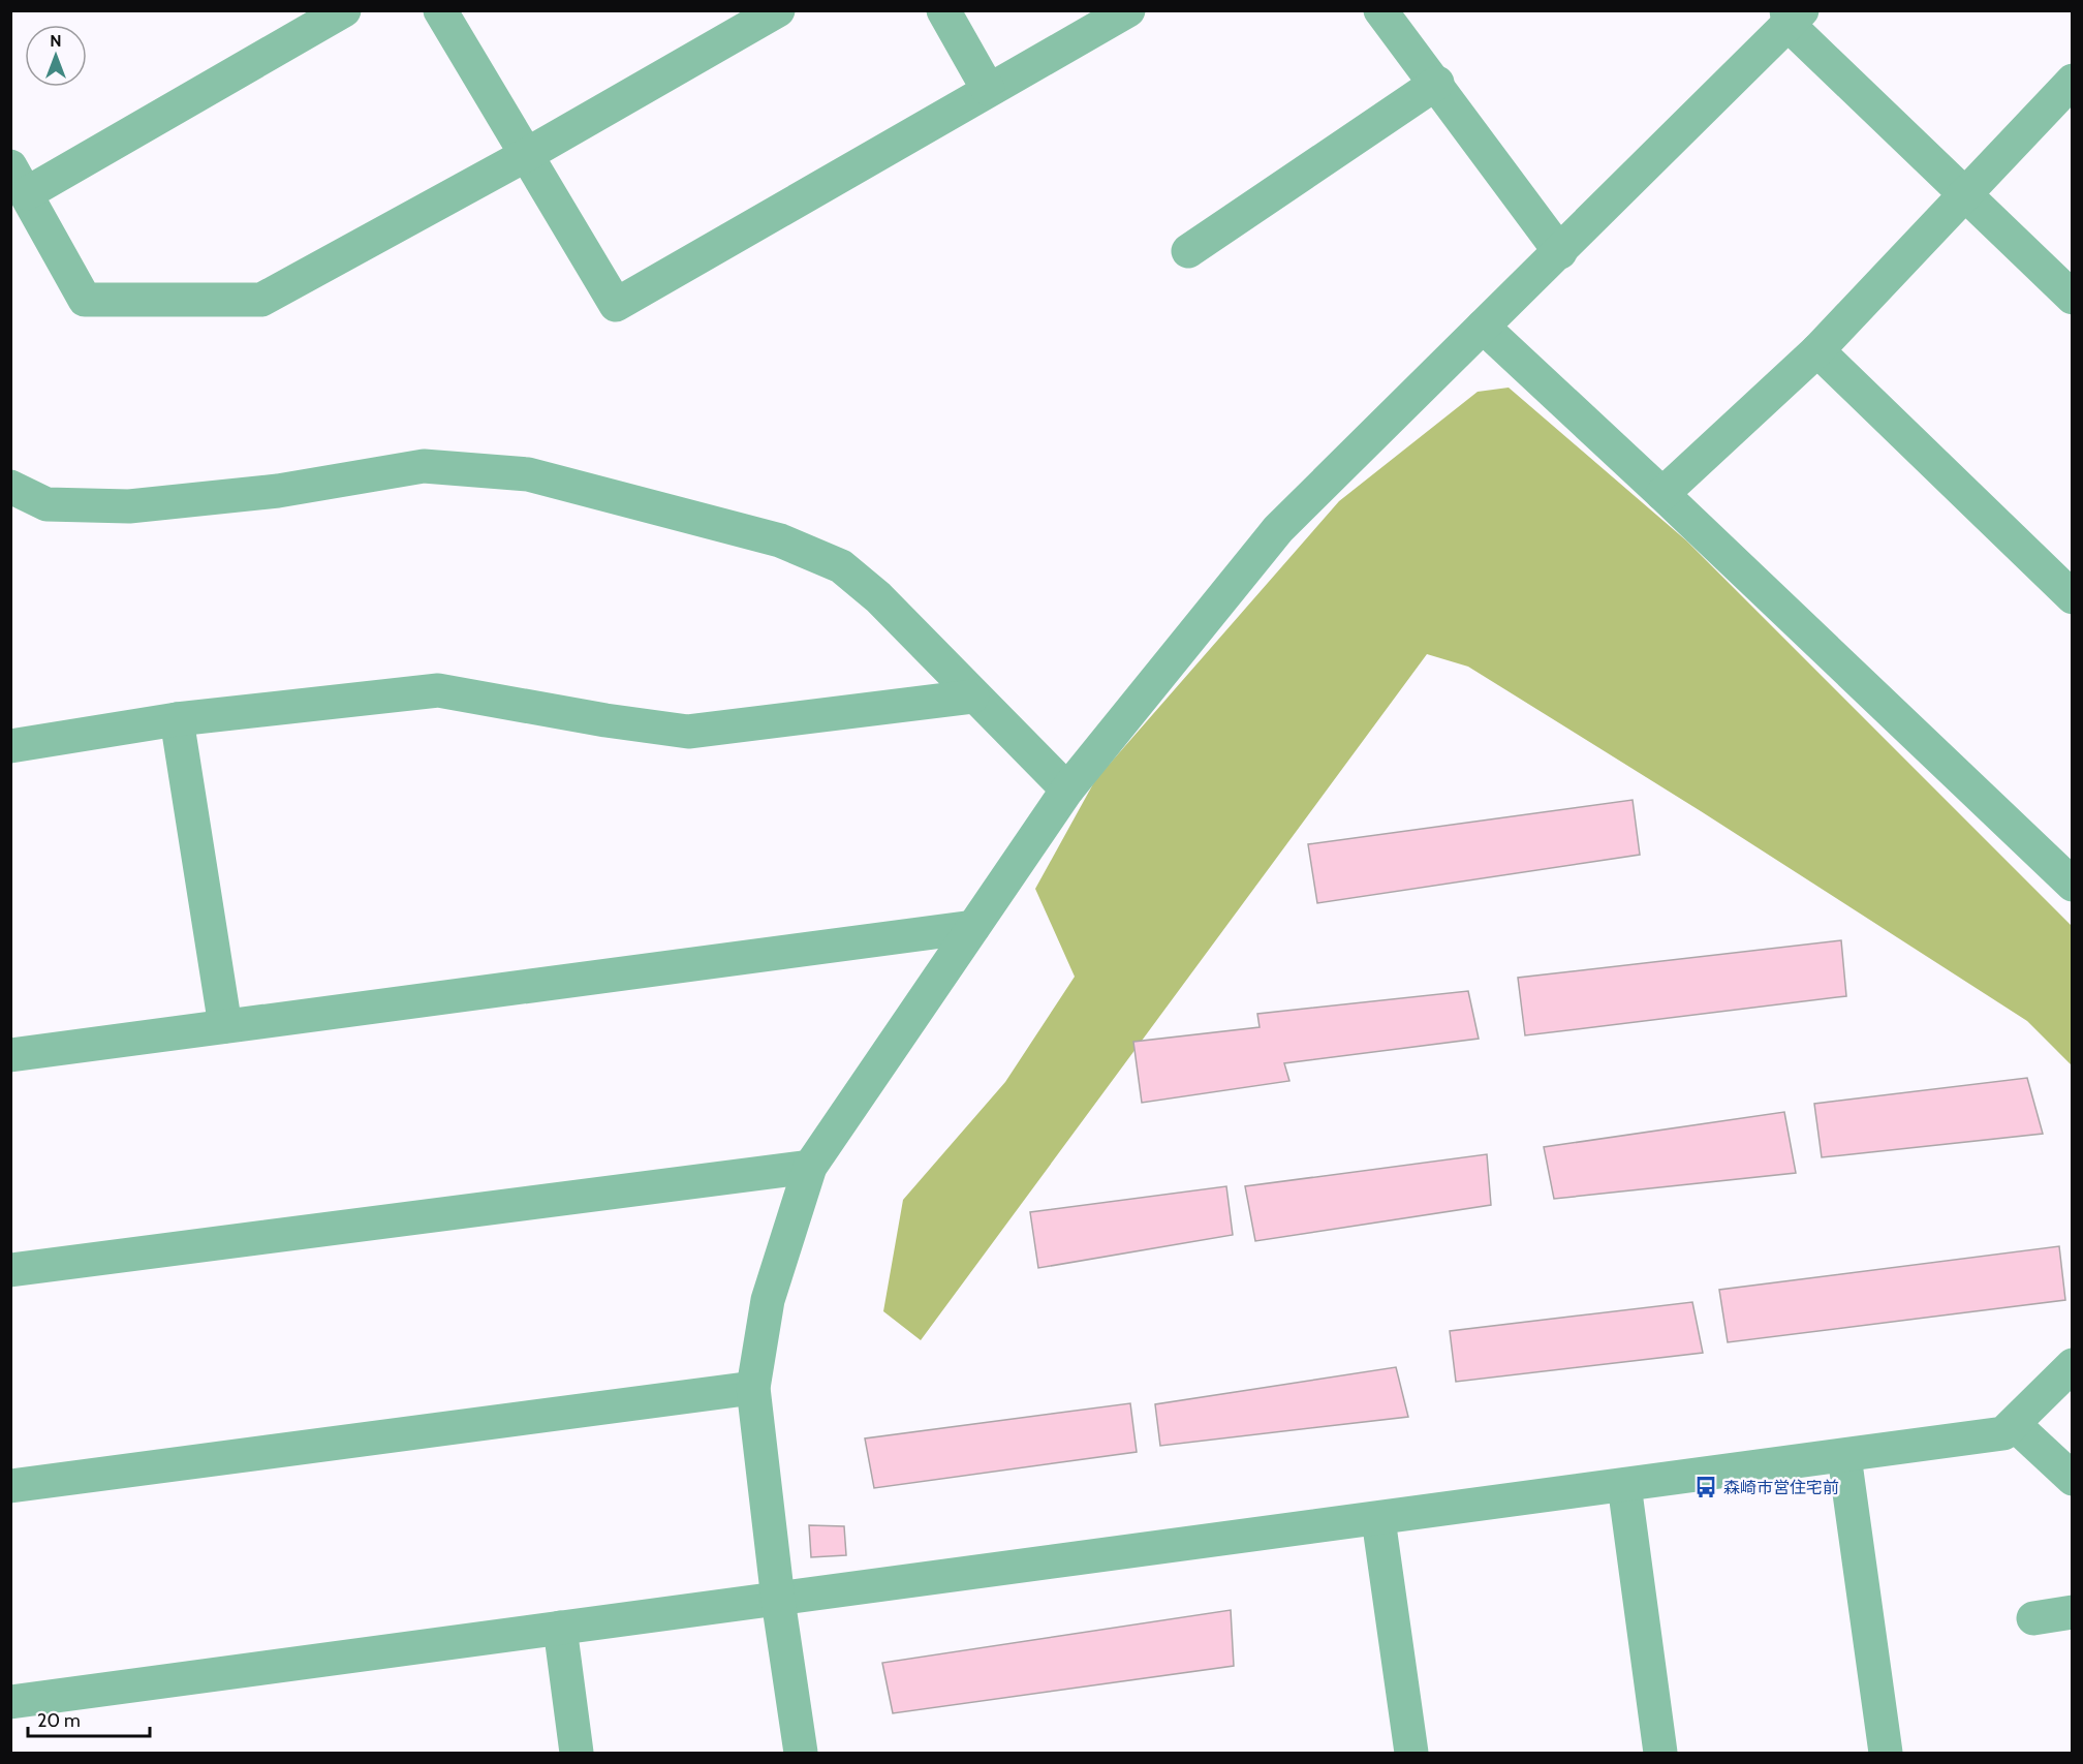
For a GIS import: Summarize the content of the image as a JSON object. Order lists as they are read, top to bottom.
{
  "places": {
    "bus stop": ["森崎市営住宅前"]
  },
  "scale_bar": "20 m",
  "north": "top"
}
